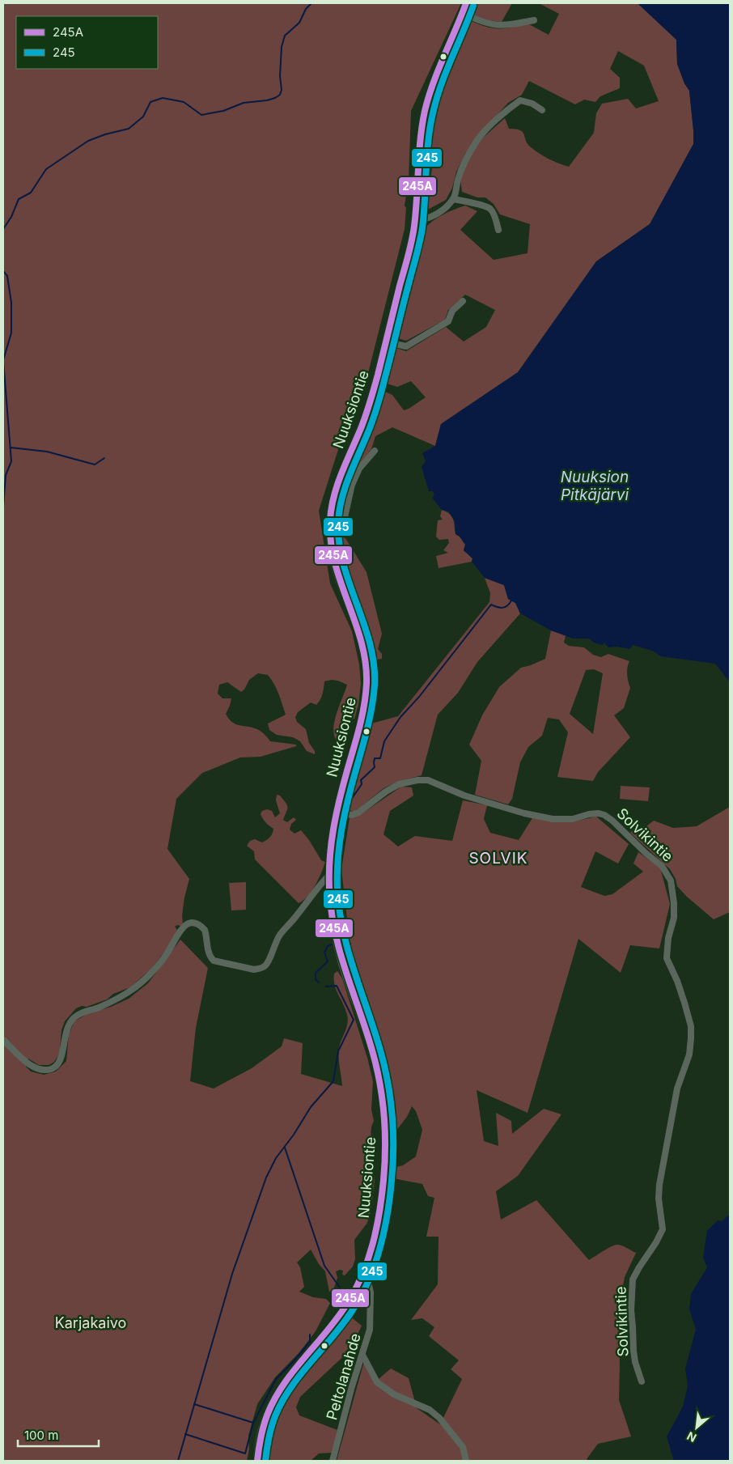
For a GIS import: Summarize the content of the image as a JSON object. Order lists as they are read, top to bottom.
{
  "streets": {
    "street": ["Nuuksiontie", "Solvikintie", "Peltolanahde"]
  },
  "crossings": [
    ["Nuuksiontie", "Solvikintie"],
    ["Nuuksiontie", "Peltolanahde"]
  ],
  "districts": ["SOLVIK"],
  "water": ["Nuuksion Pitkäjärvi"],
  "parks": ["Karjakaivo"],
  "lines": ["transit line 245A", "transit line 245"],
  "legend": ["245A", "245"],
  "scale_bar": "100 m",
  "north": "bottom left"
}
